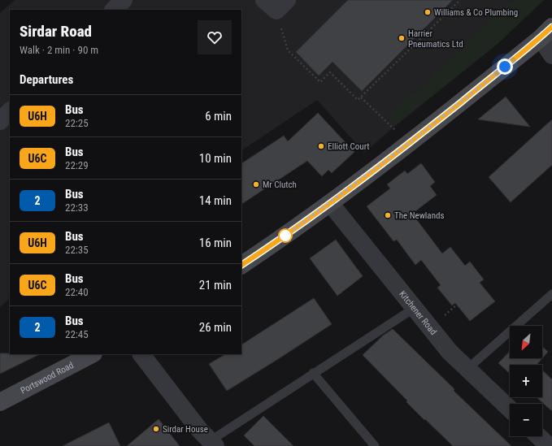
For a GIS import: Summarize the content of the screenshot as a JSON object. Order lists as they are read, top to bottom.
{
  "streets": {
    "street": ["Kitchener Road", "Portswood Road"]
  },
  "places": [
    "Williams & Co Plumbing",
    "Harrier Pneumatics Ltd",
    "Elliott Court",
    "Mr Clutch",
    "The Newlands",
    "Sirdar House"
  ],
  "lines": ["bus line U6H"],
  "north": "bottom left",
  "page": {
    "heading": [
      ["Sirdar Road", "Walk · 2 min · 90 m"],
      "Departures"
    ],
    "list": [
      {
        "mark": "U6H",
        "name": "Bus",
        "note": "22:25",
        "value": "6 min"
      },
      {
        "mark": "U6C",
        "name": "Bus",
        "note": "22:29",
        "value": "10 min"
      },
      {
        "mark": "2",
        "name": "Bus",
        "note": "22:33",
        "value": "14 min"
      },
      {
        "mark": "U6H",
        "name": "Bus",
        "note": "22:35",
        "value": "16 min"
      },
      {
        "mark": "U6C",
        "name": "Bus",
        "note": "22:40",
        "value": "21 min"
      },
      {
        "mark": "2",
        "name": "Bus",
        "note": "22:45",
        "value": "26 min"
      }
    ],
    "map_buttons": ["+", "−"]
  }
}
